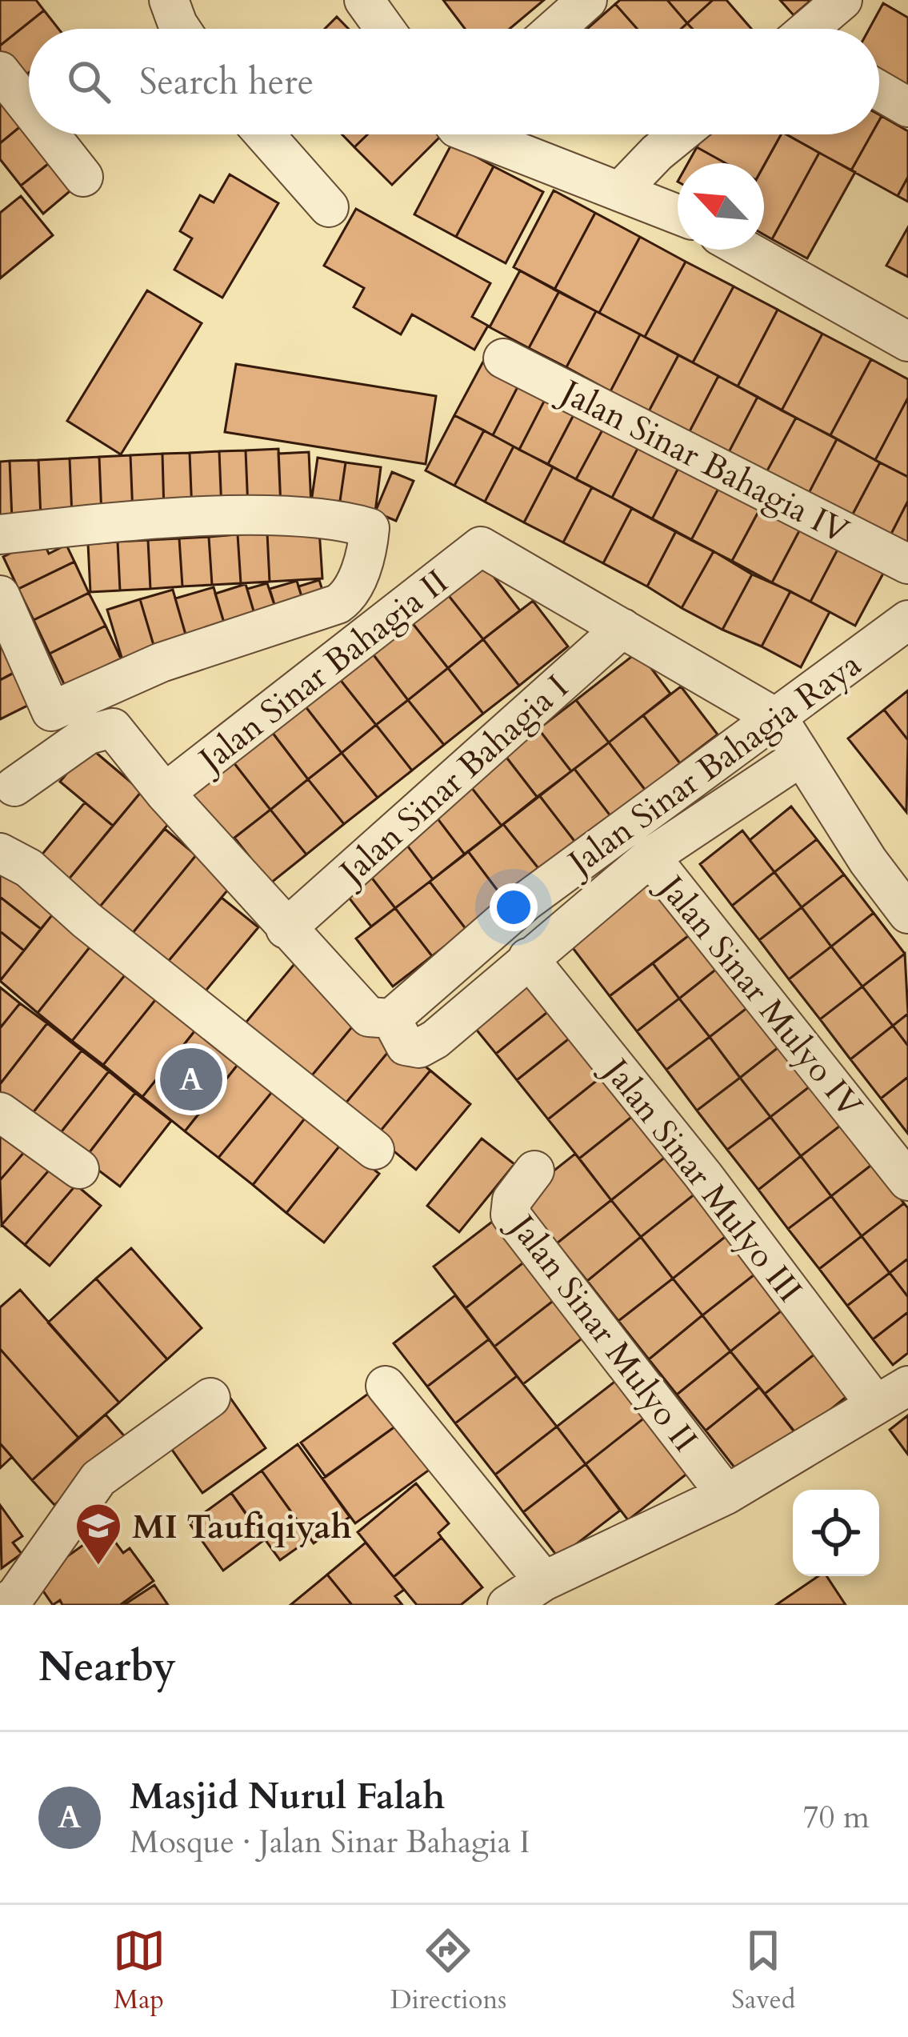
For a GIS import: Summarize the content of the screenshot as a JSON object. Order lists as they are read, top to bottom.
{
  "streets": {
    "street": [
      "Jalan Sinar Bahagia IV",
      "Jalan Sinar Bahagia II",
      "Jalan Sinar Bahagia Raya",
      "Jalan Sinar Bahagia I",
      "Jalan Sinar Mulyo IV",
      "Jalan Sinar Mulyo III",
      "Jalan Sinar Mulyo II"
    ]
  },
  "crossings": [
    ["Jalan Sinar Bahagia II", "Jalan Sinar Bahagia I"]
  ],
  "places": {
    "school or university": ["MI Taufiqiyah"]
  },
  "north": "top left",
  "page": {
    "search": "Search here",
    "pins": "A",
    "heading": "Nearby",
    "list": [
      {
        "mark": "A",
        "name": "Masjid Nurul Falah",
        "note": "Mosque · Jalan Sinar Bahagia I",
        "value": "70 m"
      }
    ],
    "nav": ["Map", "Directions", "Saved"]
  }
}
